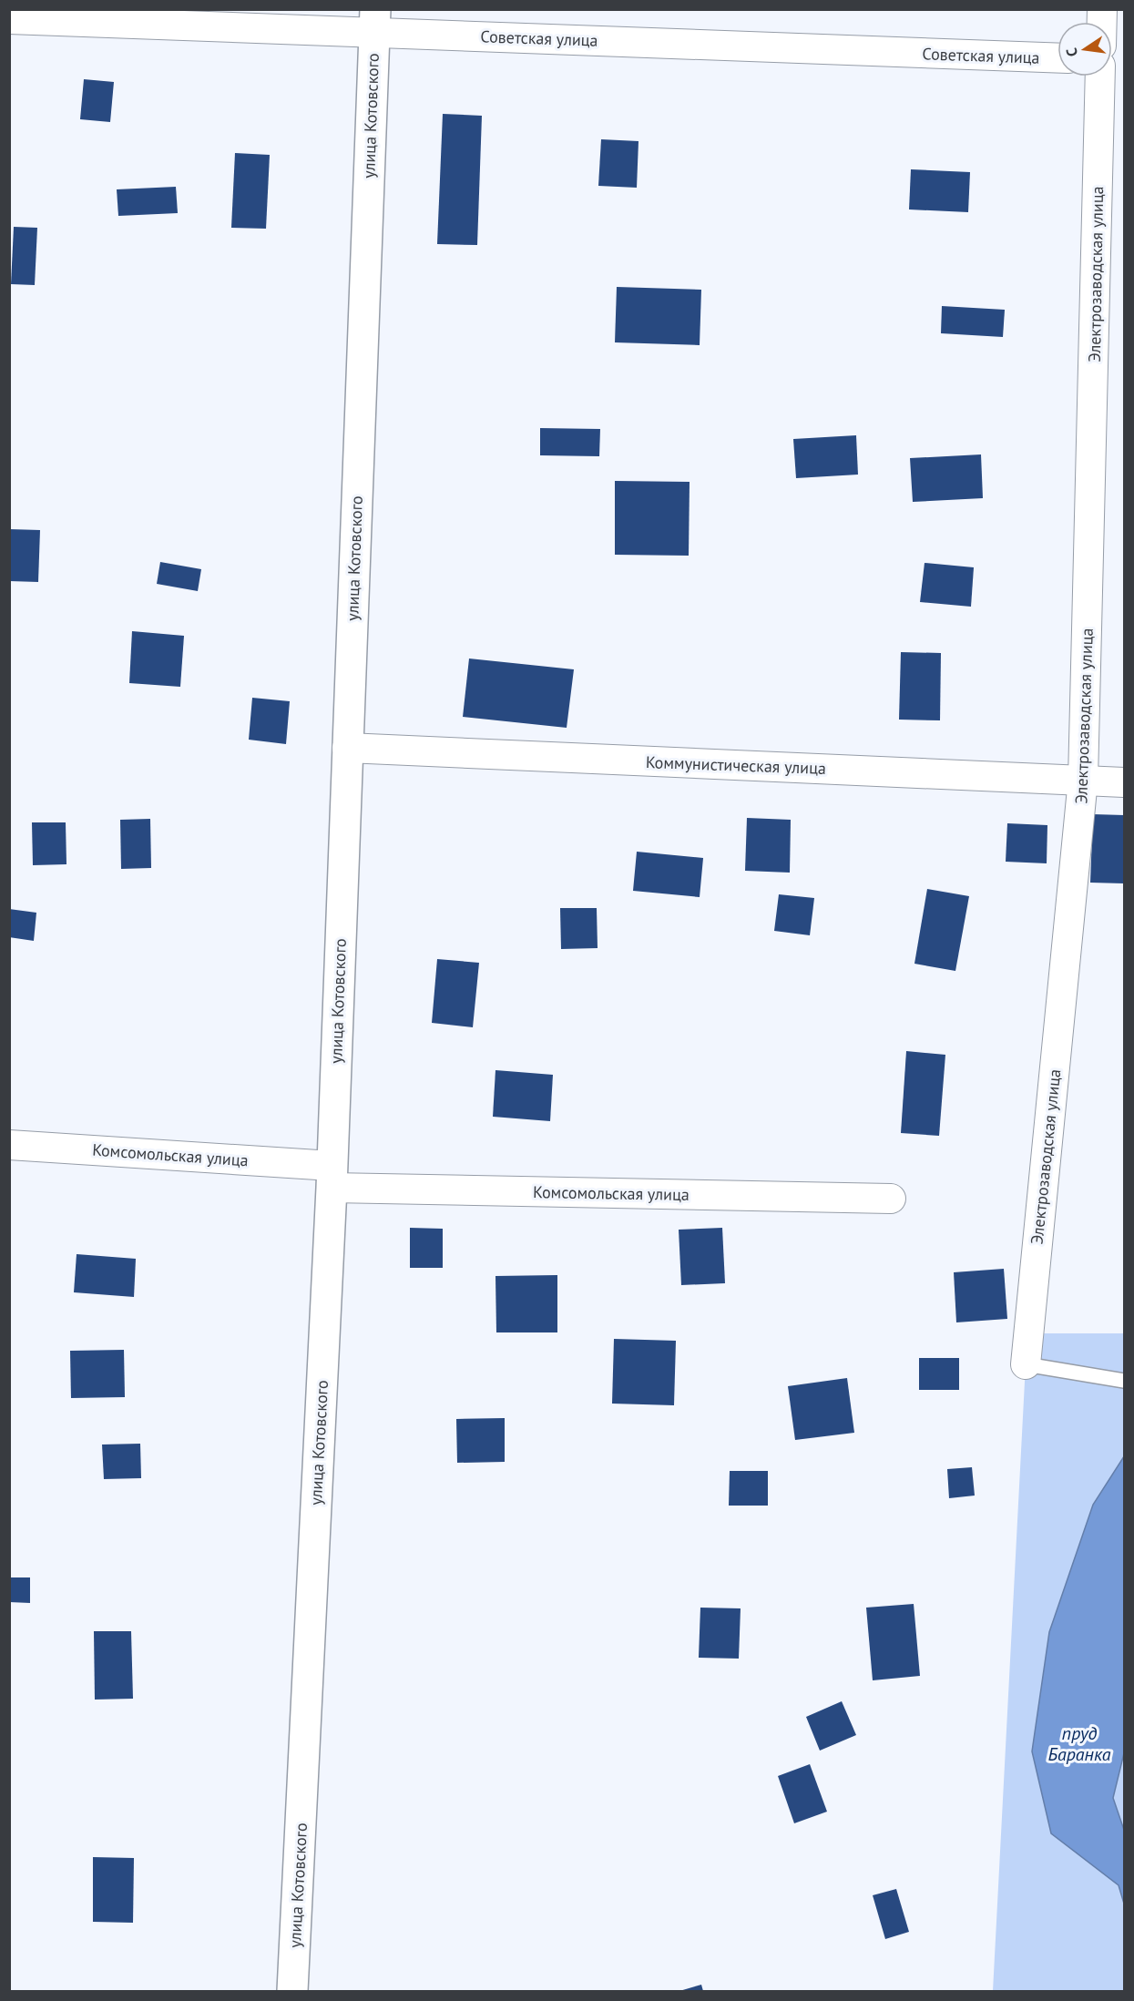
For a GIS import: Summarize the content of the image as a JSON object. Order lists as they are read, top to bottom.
{
  "streets": {
    "main road": ["улица Котовского"],
    "street": [
      "Советская улица",
      "Электрозаводская улица",
      "Коммунистическая улица",
      "Комсомольская улица"
    ]
  },
  "crossings": [
    ["Советская улица", "улица Котовского"],
    ["улица Котовского", "Коммунистическая улица"],
    ["улица Котовского", "Комсомольская улица"],
    ["Электрозаводская улица", "Коммунистическая улица"]
  ],
  "water": ["пруд Баранка"],
  "north": "left"
}
